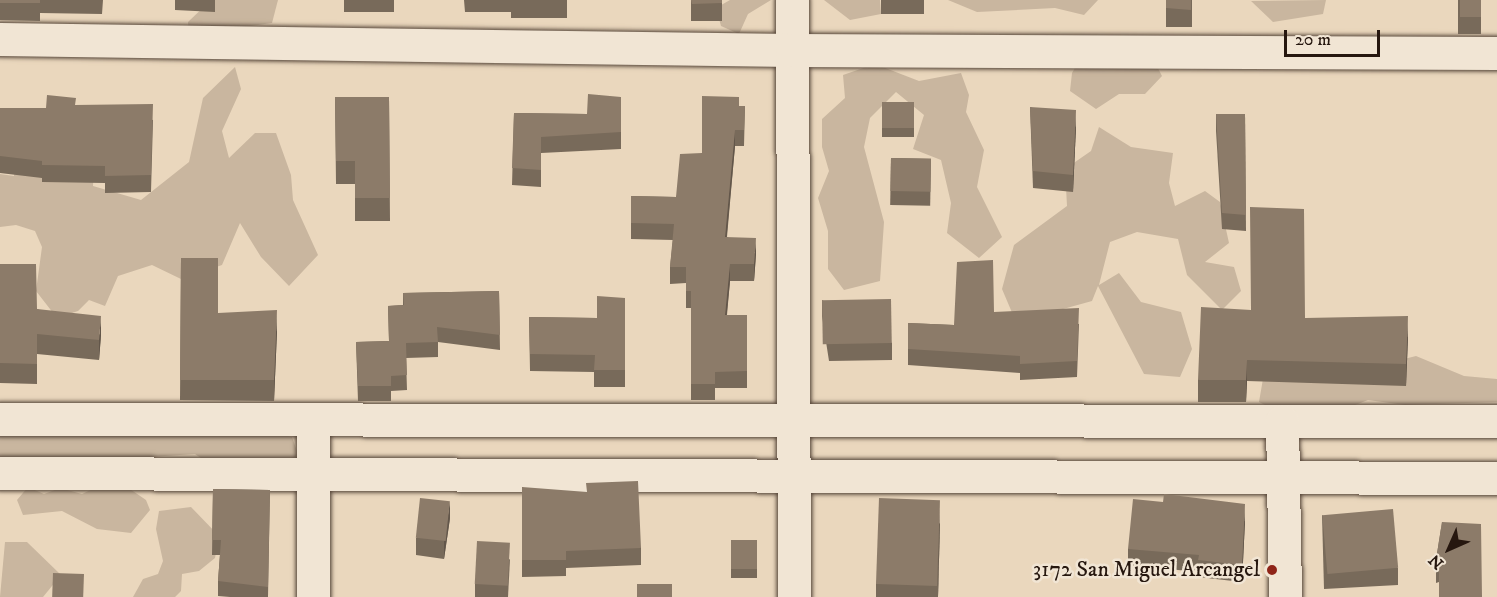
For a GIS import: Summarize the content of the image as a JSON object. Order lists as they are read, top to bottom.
{
  "places": ["3172 San Miguel Arcangel"],
  "scale_bar": "20 m",
  "north": "bottom left"
}
